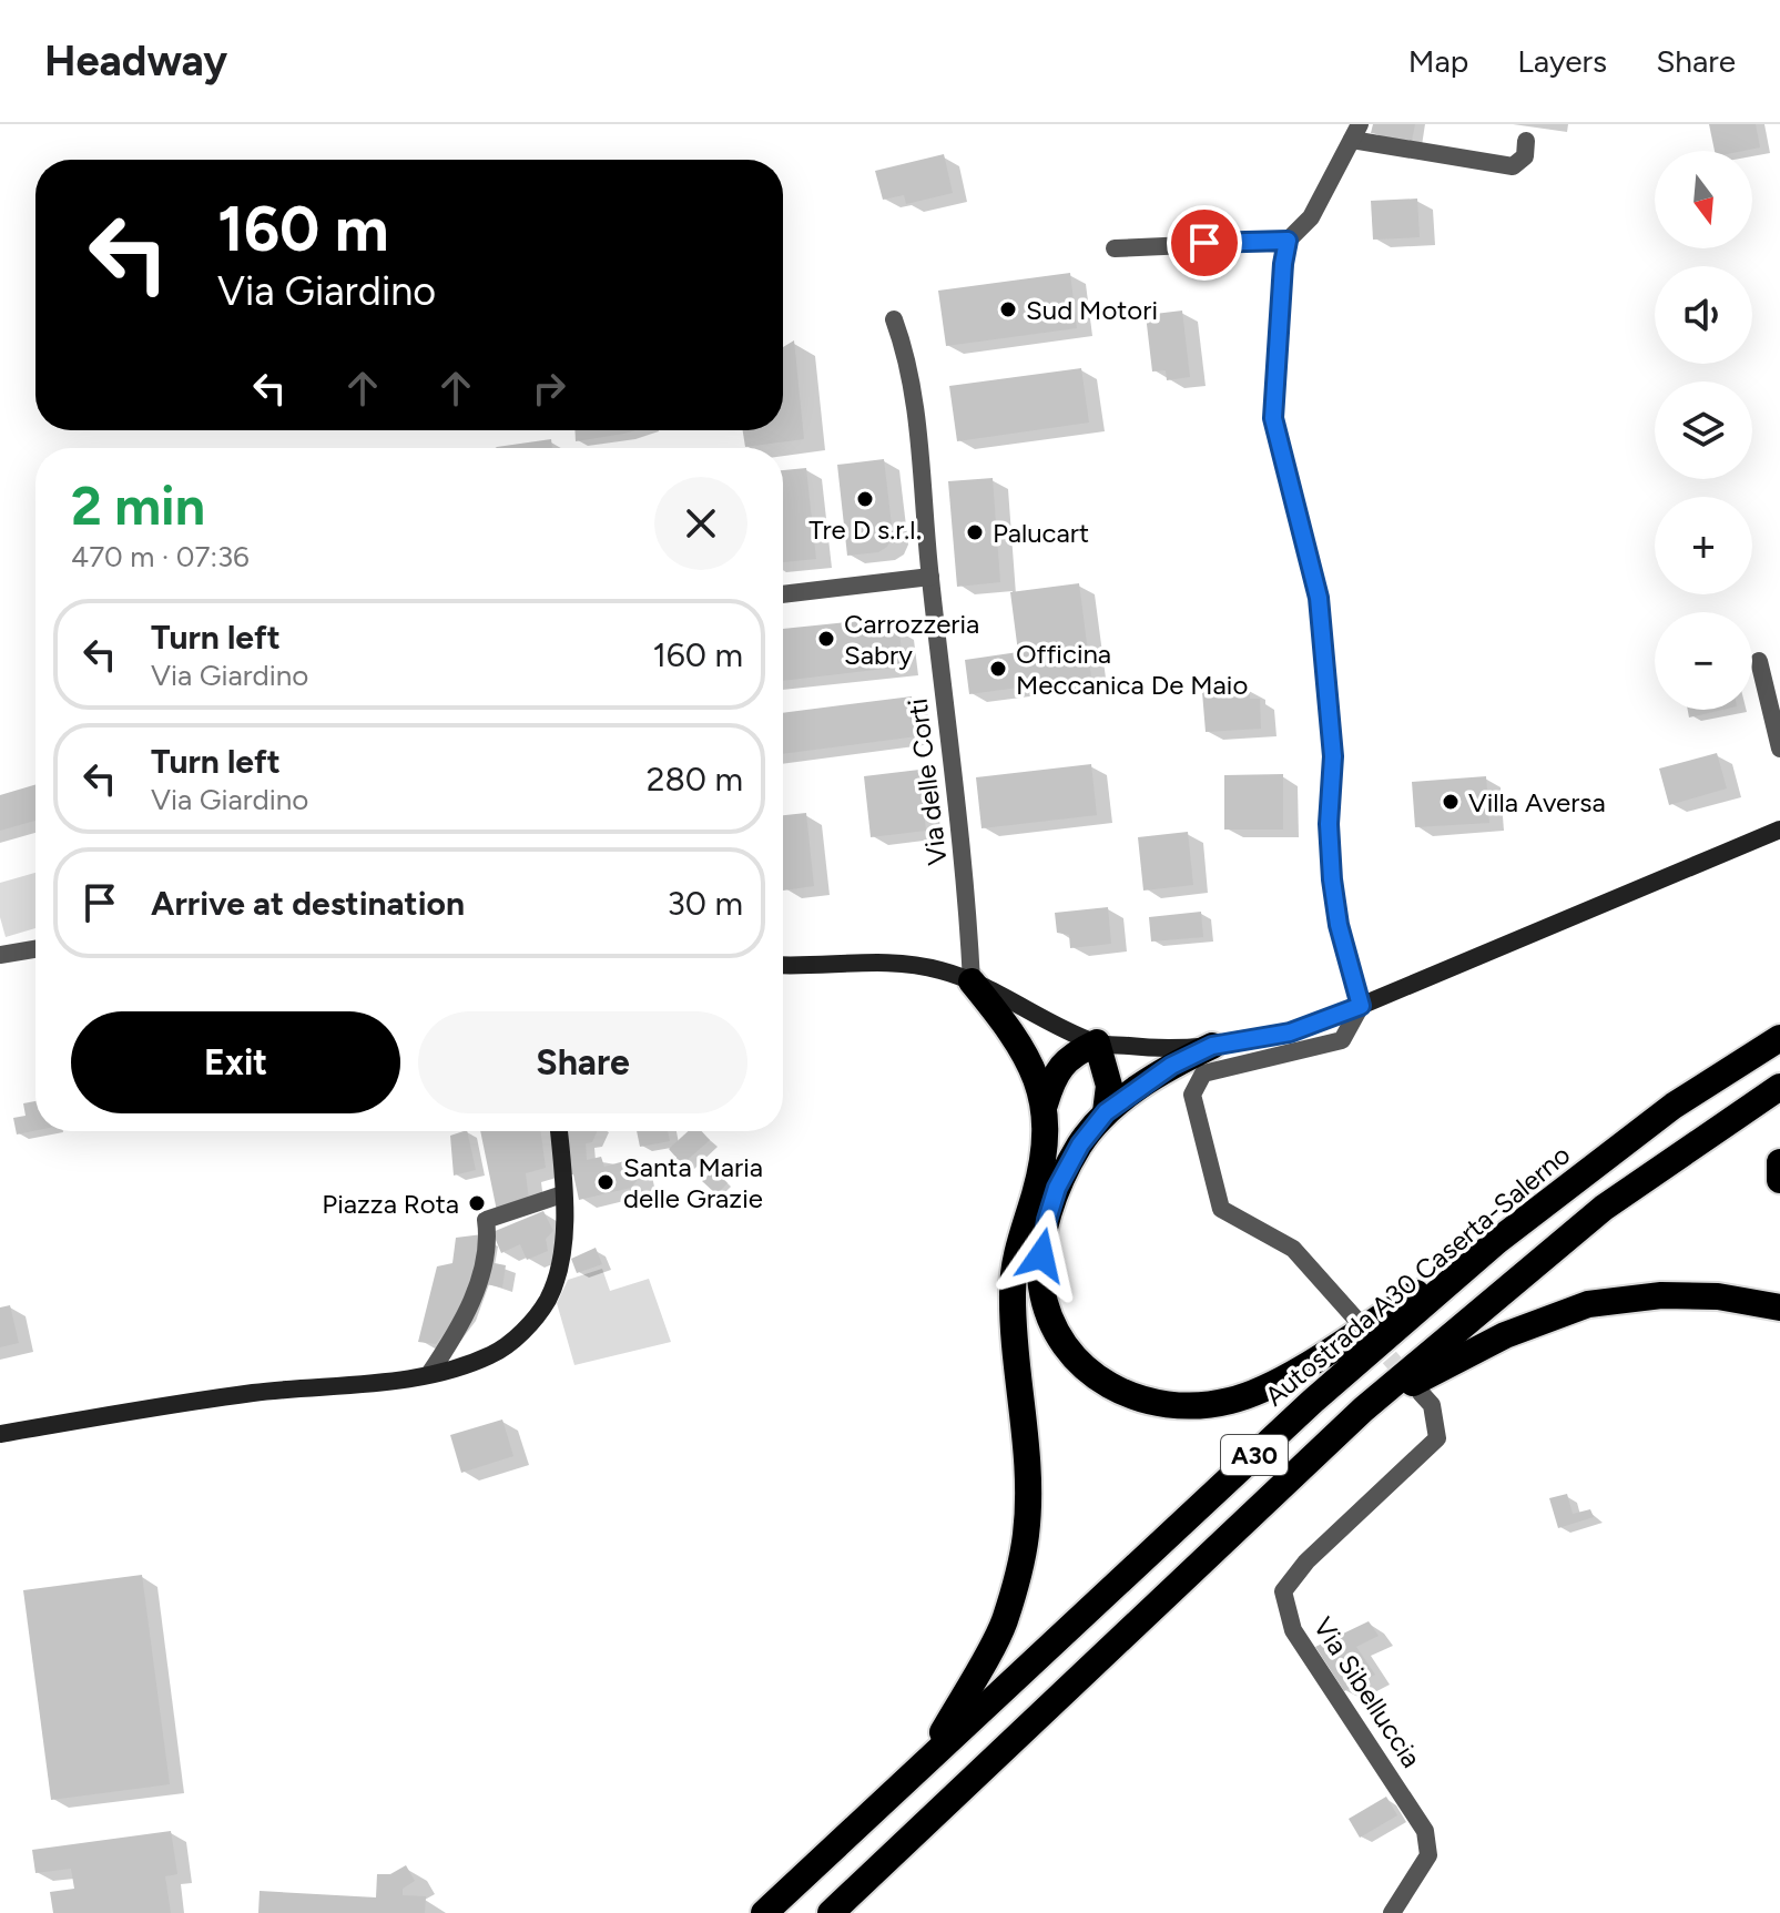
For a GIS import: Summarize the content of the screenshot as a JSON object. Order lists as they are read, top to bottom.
{
  "streets": {
    "highway": ["Autostrada A30 Caserta-Salerno", "A30"],
    "street": ["Via delle Corti", "Via Sibelluccia"]
  },
  "places": [
    "Sud Motori",
    "Tre D s.r.l.",
    "Palucart",
    "Carrozzeria Sabry",
    "Officina Meccanica De Maio",
    "Villa Aversa",
    "Santa Maria delle Grazie",
    "Piazza Rota"
  ],
  "north": "bottom",
  "page": {
    "header": "Headway",
    "nav": ["Map", "Layers", "Share"],
    "map_buttons": ["+", "−"],
    "turn": ["160 m", "Via Giardino"],
    "heading": ["2 min", "470 m · 07:36"],
    "list": [
      {
        "name": "Turn left",
        "note": "Via Giardino",
        "value": "160 m"
      },
      {
        "name": "Turn left",
        "note": "Via Giardino",
        "value": "280 m"
      },
      {
        "name": "Arrive at destination",
        "value": "30 m"
      }
    ],
    "buttons": ["Exit", "Share"]
  }
}
